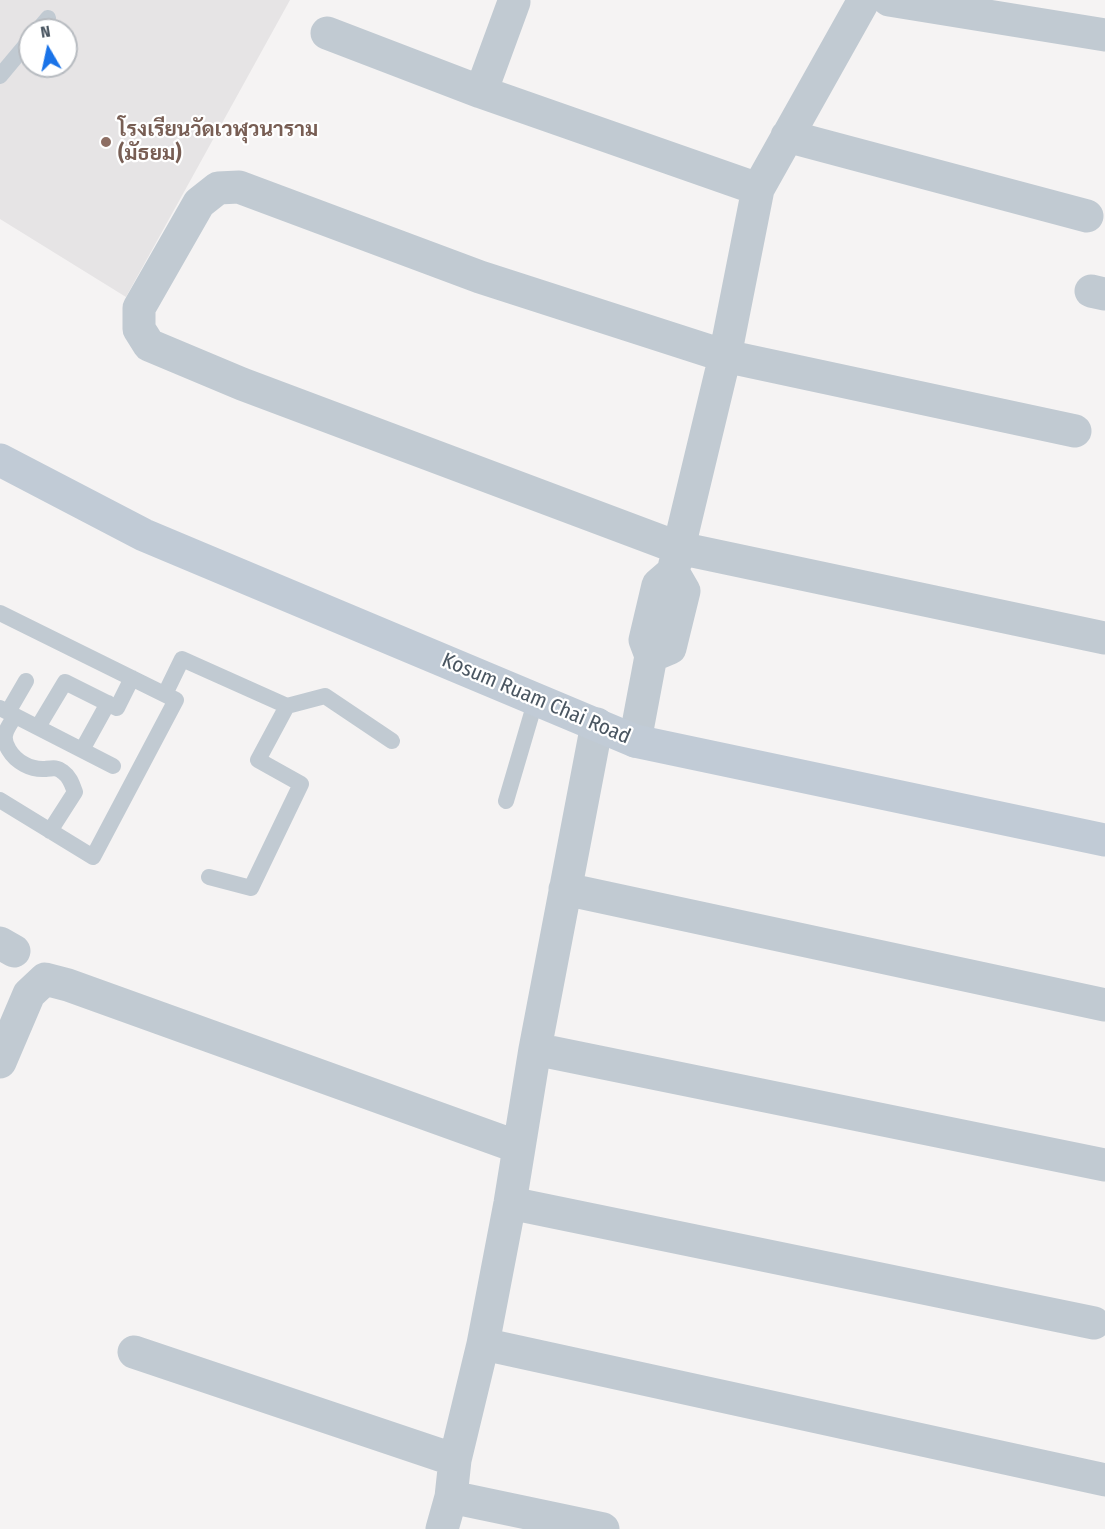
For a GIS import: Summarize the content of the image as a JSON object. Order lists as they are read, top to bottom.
{
  "streets": {
    "street": ["Kosum Ruam Chai Road"]
  },
  "places": ["โรงเรียนวัดเวฬุวนาราม (มัธยม)"],
  "north": "top"
}
